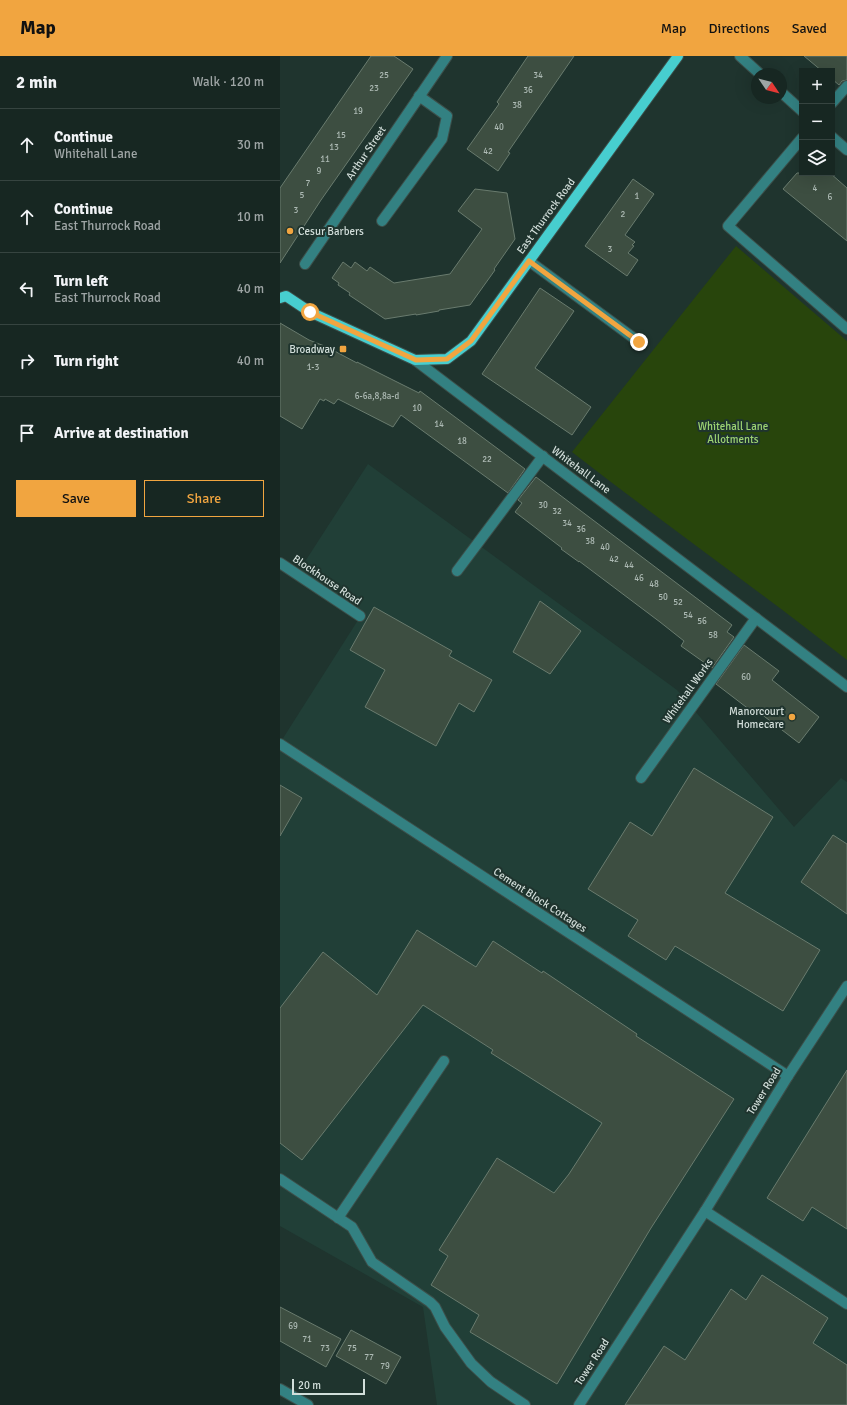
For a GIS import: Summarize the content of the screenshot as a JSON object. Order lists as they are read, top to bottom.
{
  "streets": {
    "main road": ["East Thurrock Road", "Whitehall Lane"],
    "street": [
      "Arthur Street",
      "Blockhouse Road",
      "Whitehall Works",
      "Cement Block Cottages",
      "Tower Road"
    ]
  },
  "crossings": [
    ["East Thurrock Road", "Whitehall Lane"],
    ["Whitehall Lane", "Whitehall Works"],
    ["Cement Block Cottages", "Tower Road"]
  ],
  "parks": ["Whitehall Lane Allotments"],
  "places": {
    "other": ["Cesur Barbers", "Manorcourt Homecare"],
    "transit": ["Broadway"]
  },
  "house_numbers": [
    "25",
    "34",
    "23",
    "36",
    "38",
    "19",
    "40",
    "15",
    "13",
    "42",
    "11",
    "9",
    "7",
    "4",
    "5",
    "1",
    "6",
    "3",
    "2",
    "3",
    "1-3",
    "6-6a,8,8a-d",
    "10",
    "14",
    "18",
    "22",
    "30",
    "32",
    "34",
    "36",
    "38",
    "40",
    "42",
    "44",
    "46",
    "48",
    "50",
    "52",
    "54",
    "56",
    "58",
    "60",
    "69",
    "71",
    "73",
    "75",
    "77",
    "79"
  ],
  "scale_bar": "20 m",
  "north": "bottom right",
  "page": {
    "header": "Map",
    "nav": ["Map", "Directions", "Saved"],
    "heading": ["2 min", "Walk · 120 m"],
    "map_buttons": ["+", "−"],
    "list": [
      ["Continue", "Whitehall Lane", "30 m"],
      ["Continue", "East Thurrock Road", "10 m"],
      ["Turn left", "East Thurrock Road", "40 m"],
      ["Turn right", "40 m"],
      "Arrive at destination"
    ],
    "buttons": ["Save", "Share"],
    "scale": "20 m"
  }
}
